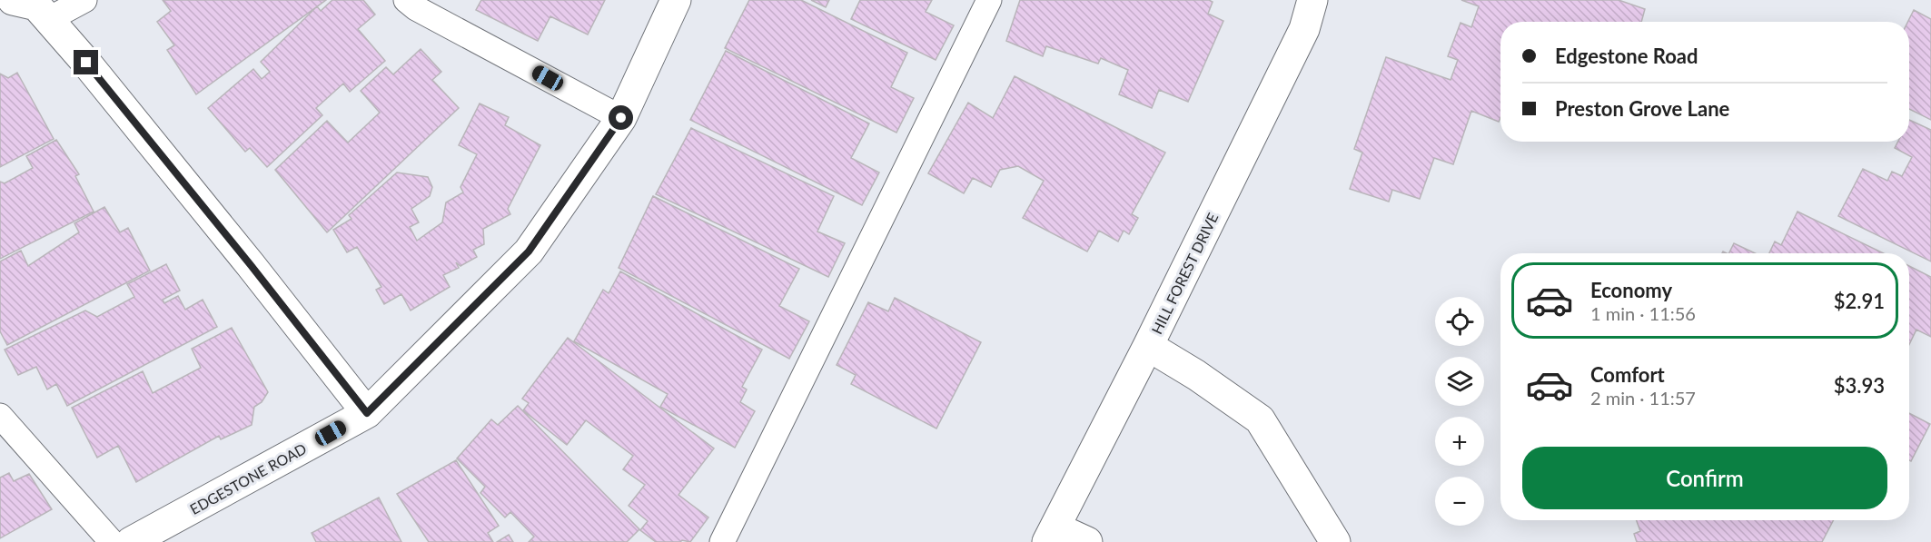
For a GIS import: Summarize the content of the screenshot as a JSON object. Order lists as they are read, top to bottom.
{
  "streets": {
    "street": ["HILL FOREST DRIVE", "EDGESTONE ROAD"]
  },
  "page": {
    "banner": ["Edgestone Road", "Preston Grove Lane"],
    "list": [
      {
        "name": "Economy",
        "note": "1 min · 11:56",
        "value": "$2.91"
      },
      {
        "name": "Comfort",
        "note": "2 min · 11:57",
        "value": "$3.93"
      }
    ],
    "map_buttons": ["+", "−"],
    "buttons": "Confirm"
  }
}
